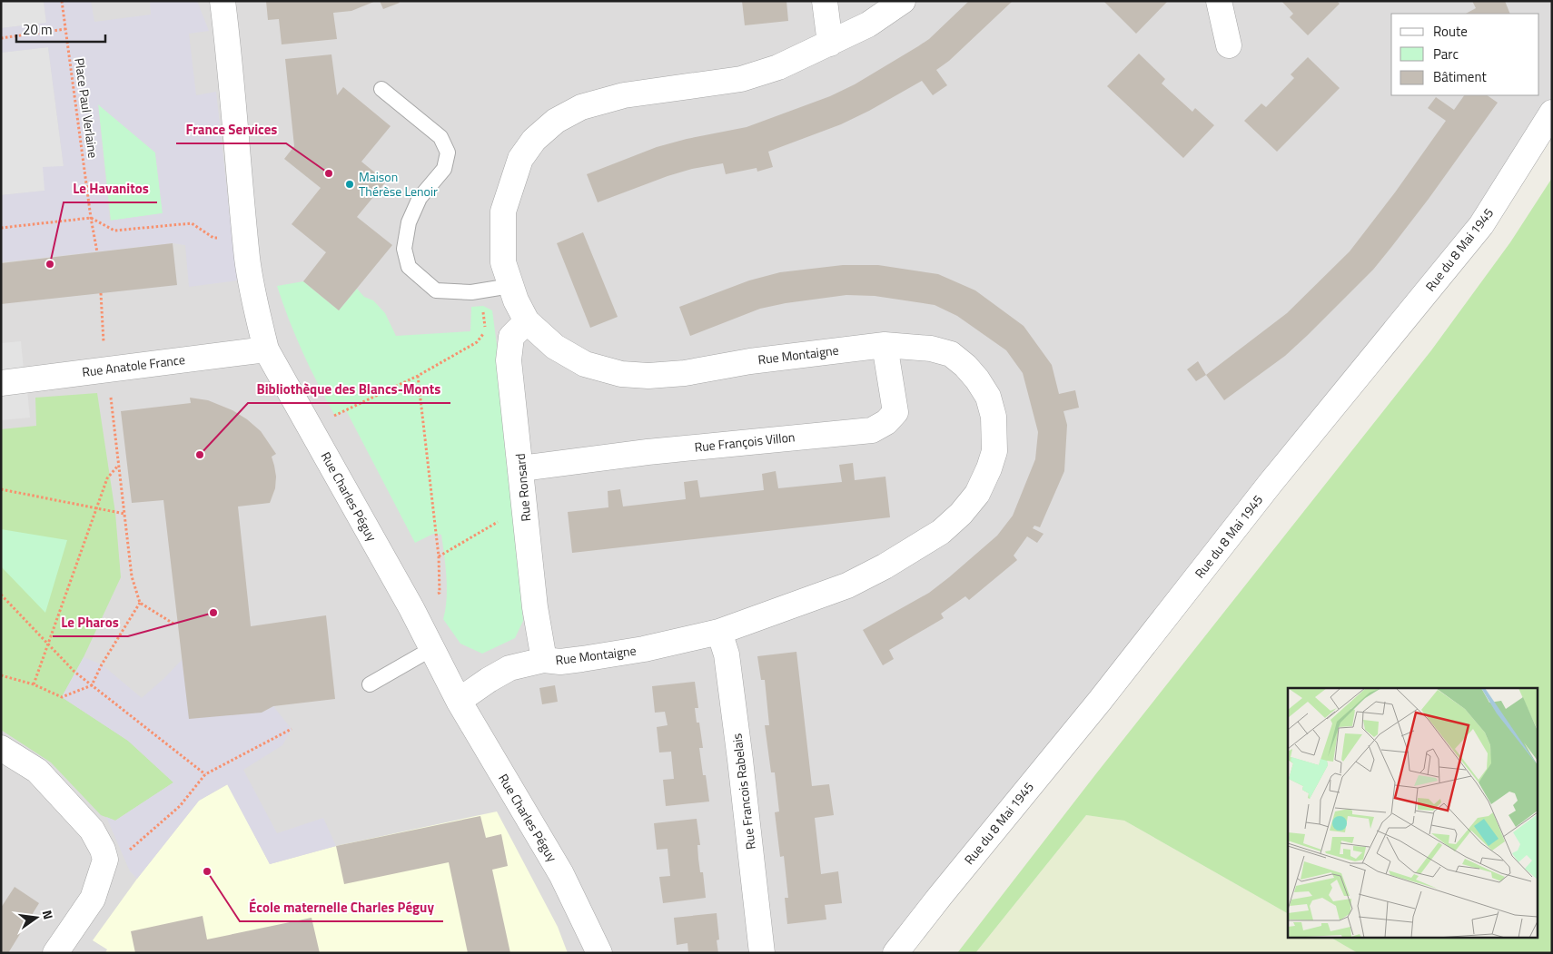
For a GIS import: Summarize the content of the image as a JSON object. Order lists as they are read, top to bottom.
{
  "streets": {
    "street": [
      "Rue du 8 Mai 1945",
      "Rue Montaigne",
      "Rue Anatole France",
      "Rue François Villon",
      "Rue Ronsard",
      "Rue Charles Péguy",
      "Rue Francois Rabelais"
    ],
    "path": ["Place Paul Verlaine"]
  },
  "crossings": [
    ["Rue Montaigne", "Rue François Villon"],
    ["Rue Montaigne", "Rue Ronsard"],
    ["Rue Montaigne", "Rue Charles Péguy"],
    ["Rue Montaigne", "Rue Francois Rabelais"],
    ["Rue Anatole France", "Rue Charles Péguy"],
    ["Rue François Villon", "Rue Ronsard"]
  ],
  "places": [
    "France Services",
    "Maison Thérèse Lenoir",
    "Le Havanitos",
    "Bibliothèque des Blancs-Monts",
    "Le Pharos",
    "École maternelle Charles Péguy"
  ],
  "legend": ["Route", "Parc", "Bâtiment"],
  "scale_bar": "20 m",
  "north": "right"
}
